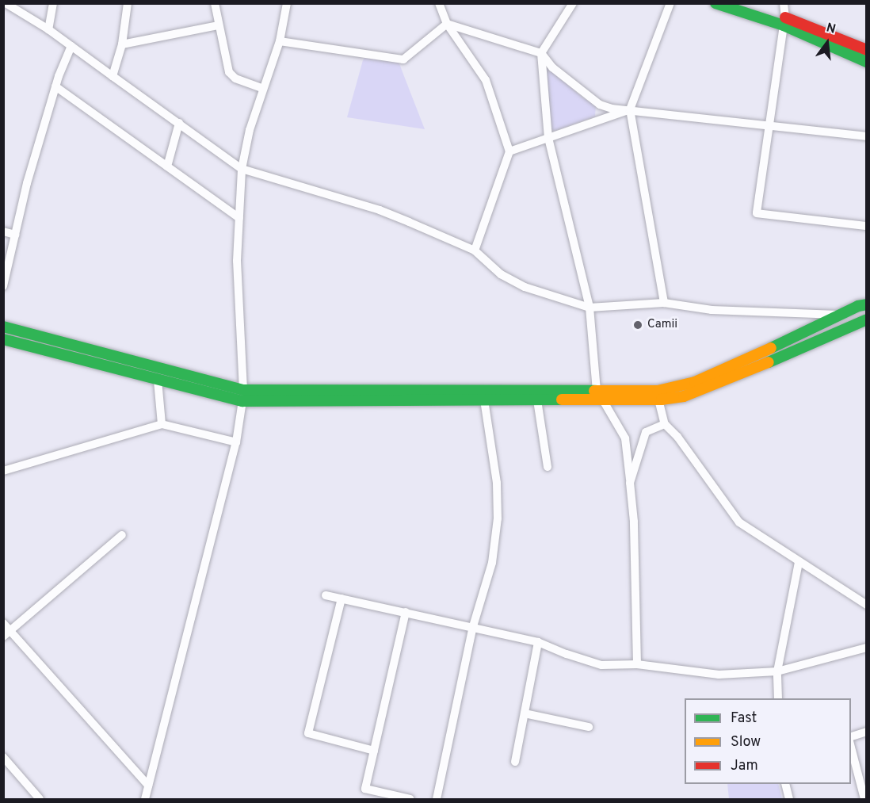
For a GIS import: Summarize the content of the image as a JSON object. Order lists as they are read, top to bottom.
{
  "places": ["Camii"],
  "legend": ["Fast", "Slow", "Jam"],
  "north": "top"
}
